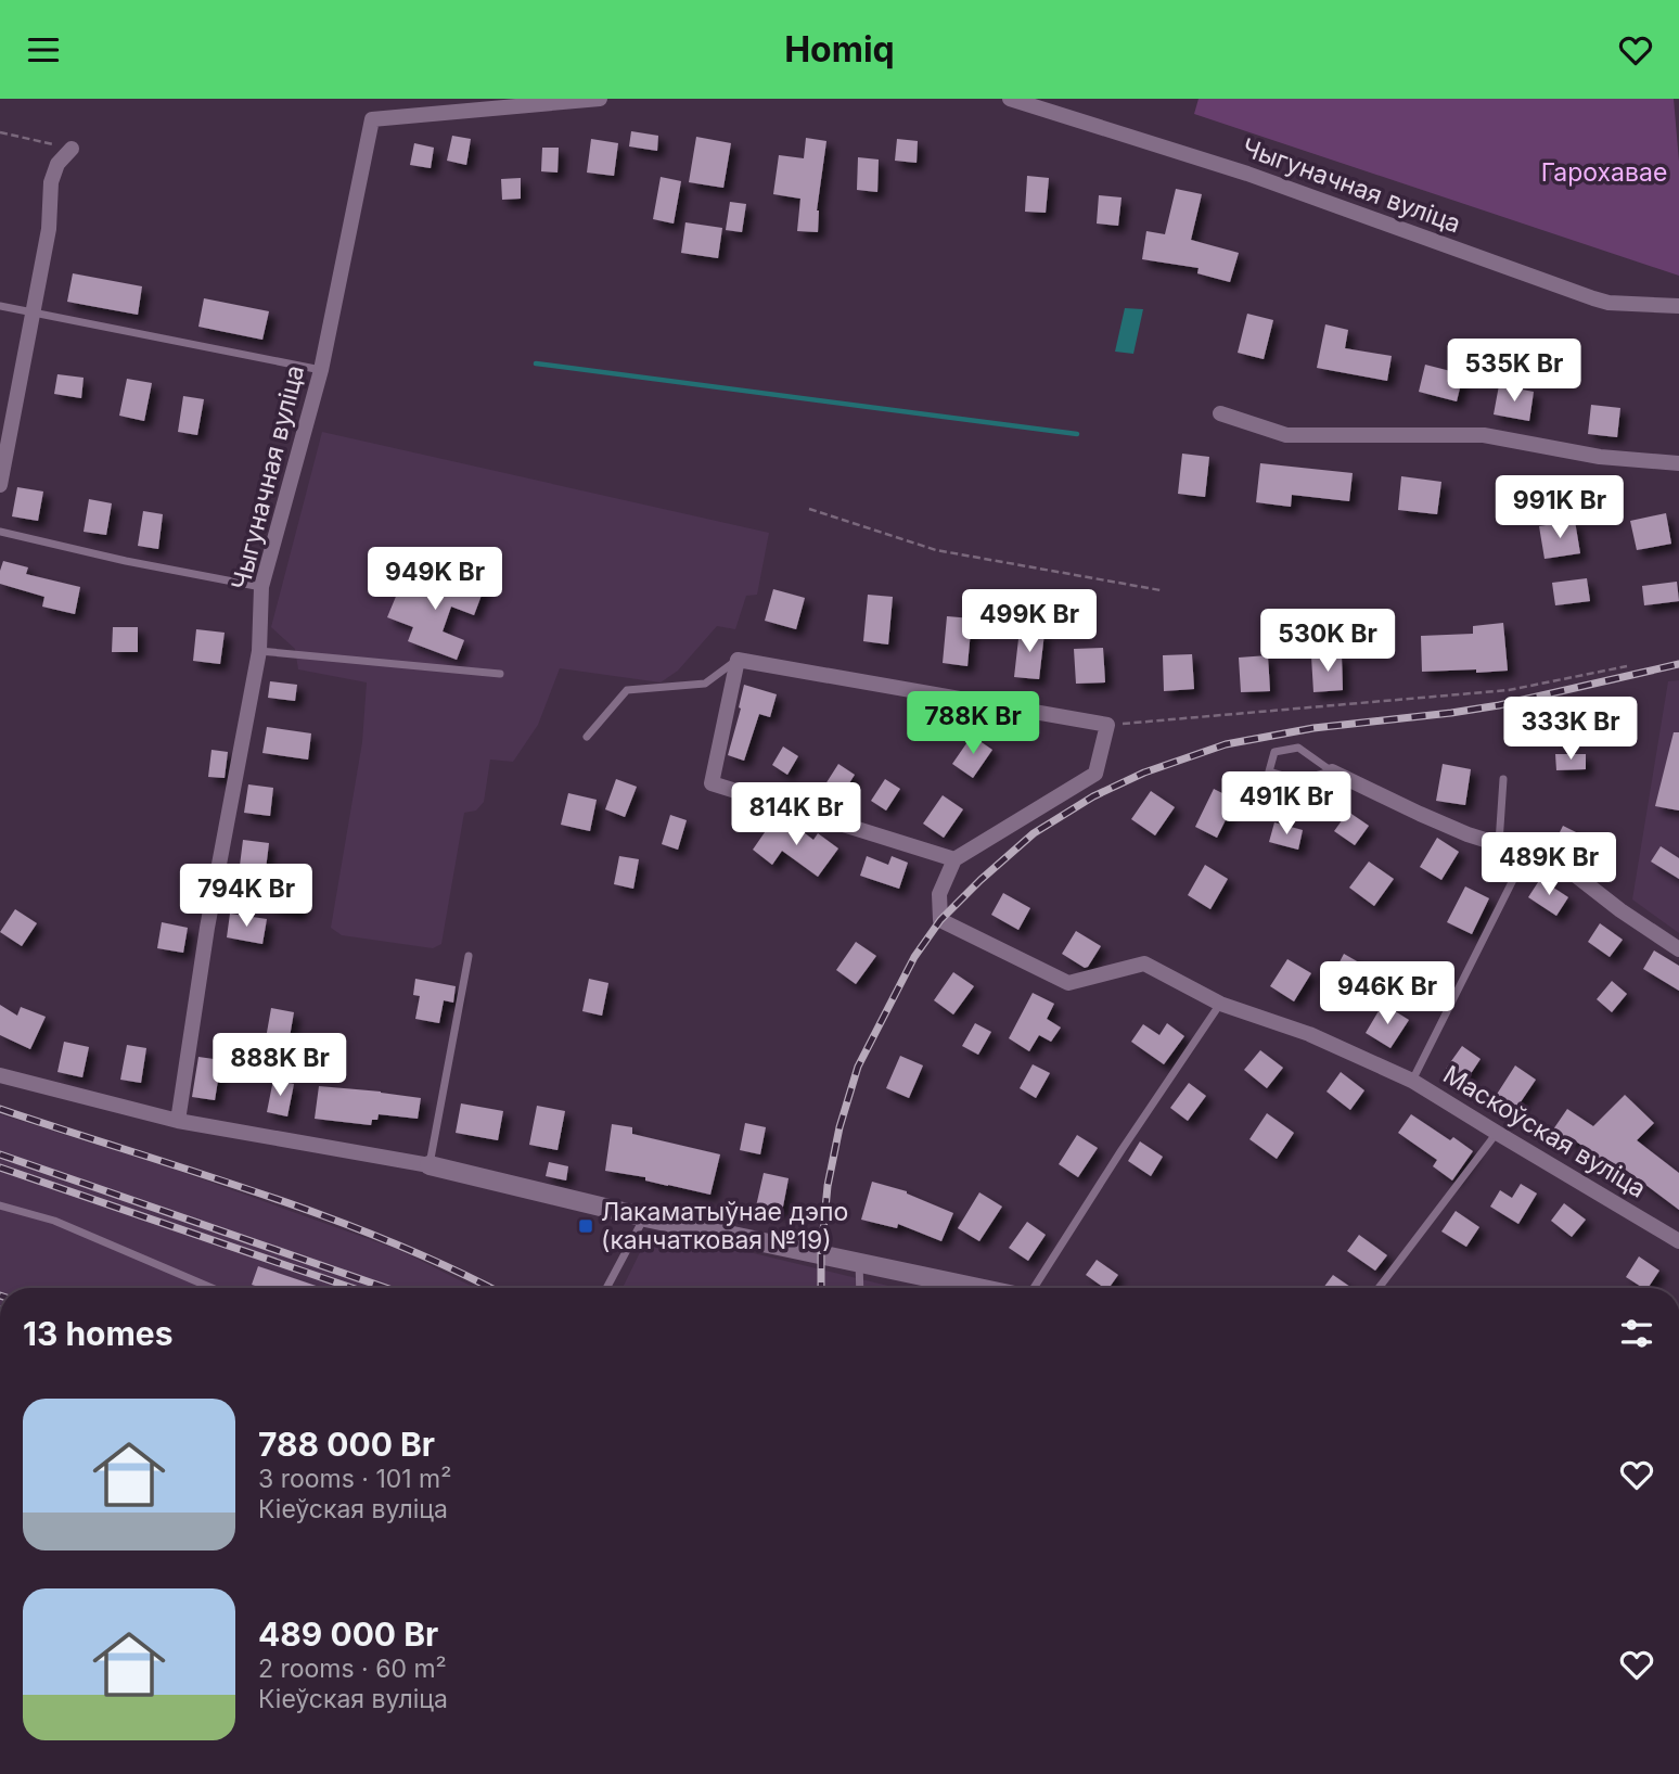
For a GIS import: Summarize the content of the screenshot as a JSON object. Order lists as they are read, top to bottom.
{
  "streets": {
    "street": ["Чыгуначная вуліца", "Маскоўская вуліца"]
  },
  "parks": ["Гарохавае"],
  "places": {
    "transit": ["Лакаматыўнае дэпо (канчатковая №19)"]
  },
  "page": {
    "header": "Homiq",
    "price": [
      "535K Br",
      "991K Br",
      "949K Br",
      "499K Br",
      "530K Br",
      "788K Br",
      "333K Br",
      "491K Br",
      "814K Br",
      "489K Br",
      "794K Br",
      "946K Br",
      "888K Br"
    ],
    "heading": "13 homes",
    "list": [
      {
        "name": "788 000 Br",
        "note": "3 rooms · 101 m² · Кіеўская вуліца"
      },
      {
        "name": "489 000 Br",
        "note": "2 rooms · 60 m² · Кіеўская вуліца"
      }
    ]
  }
}
